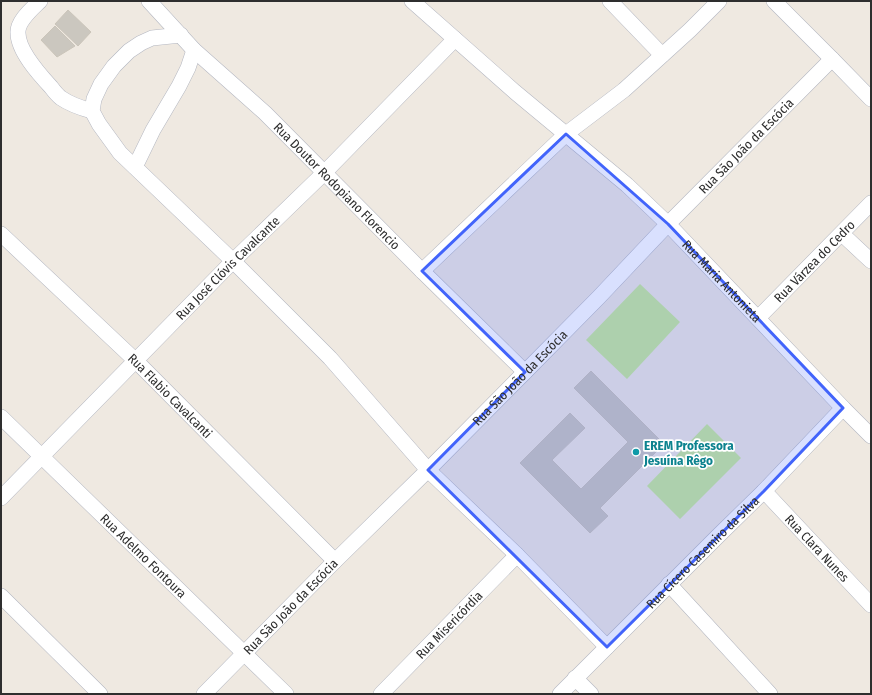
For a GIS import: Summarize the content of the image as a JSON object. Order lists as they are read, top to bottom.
{
  "streets": {
    "street": [
      "Rua São João da Escócia",
      "Rua Doutor Rodopiano Florencio",
      "Rua Várzea do Cedro",
      "Rua José Clóvis Cavalcante",
      "Rua Maria Antonieta",
      "Rua Flabio Cavalcanti",
      "Rua Clara Nunes",
      "Rua Cícero Casemiro da Silva",
      "Rua Adelmo Fontoura",
      "Rua Misericórdia"
    ]
  },
  "crossings": [
    ["Rua São João da Escócia", "Rua Doutor Rodopiano Florencio"],
    ["Rua São João da Escócia", "Rua Maria Antonieta"],
    ["Rua São João da Escócia", "Rua Flabio Cavalcanti"],
    ["Rua São João da Escócia", "Rua Adelmo Fontoura"],
    ["Rua Doutor Rodopiano Florencio", "Rua José Clóvis Cavalcante"],
    ["Rua Várzea do Cedro", "Rua Maria Antonieta"],
    ["Rua José Clóvis Cavalcante", "Rua Maria Antonieta"],
    ["Rua José Clóvis Cavalcante", "Rua Flabio Cavalcanti"],
    ["Rua José Clóvis Cavalcante", "Rua Adelmo Fontoura"],
    ["Rua Maria Antonieta", "Rua Cícero Casemiro da Silva"],
    ["Rua Clara Nunes", "Rua Cícero Casemiro da Silva"]
  ],
  "places": ["EREM Professora Jesuína Rêgo"]
}
